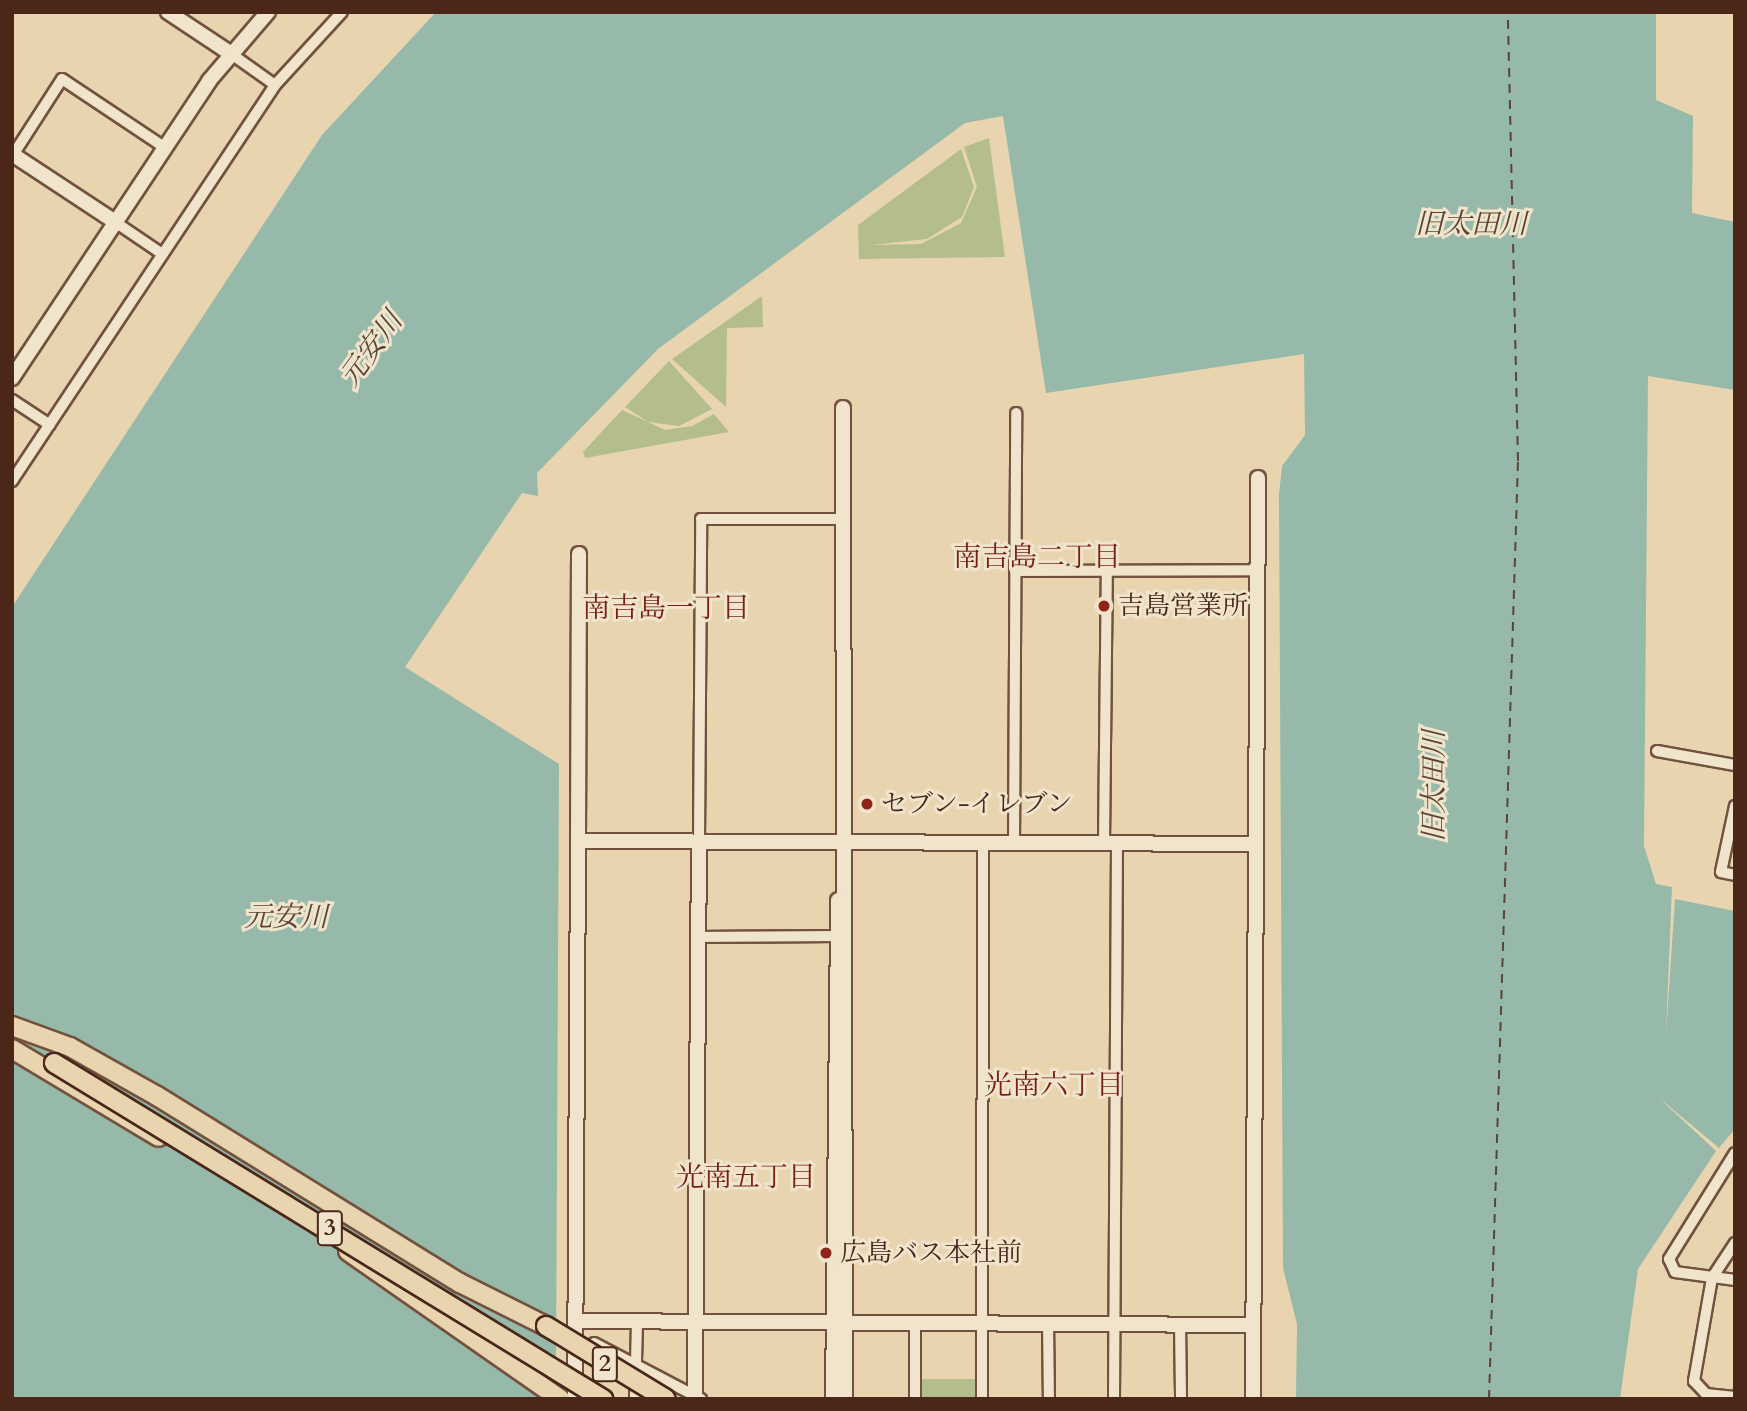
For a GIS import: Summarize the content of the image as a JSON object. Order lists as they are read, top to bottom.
{
  "streets": {
    "highway": ["3", "2"]
  },
  "districts": [
    "南吉島二丁目",
    "南吉島一丁目",
    "光南六丁目",
    "光南五丁目"
  ],
  "water": ["旧太田川", "元安川"],
  "places": ["吉島営業所", "セブン-イレブン", "広島バス本社前"]
}
